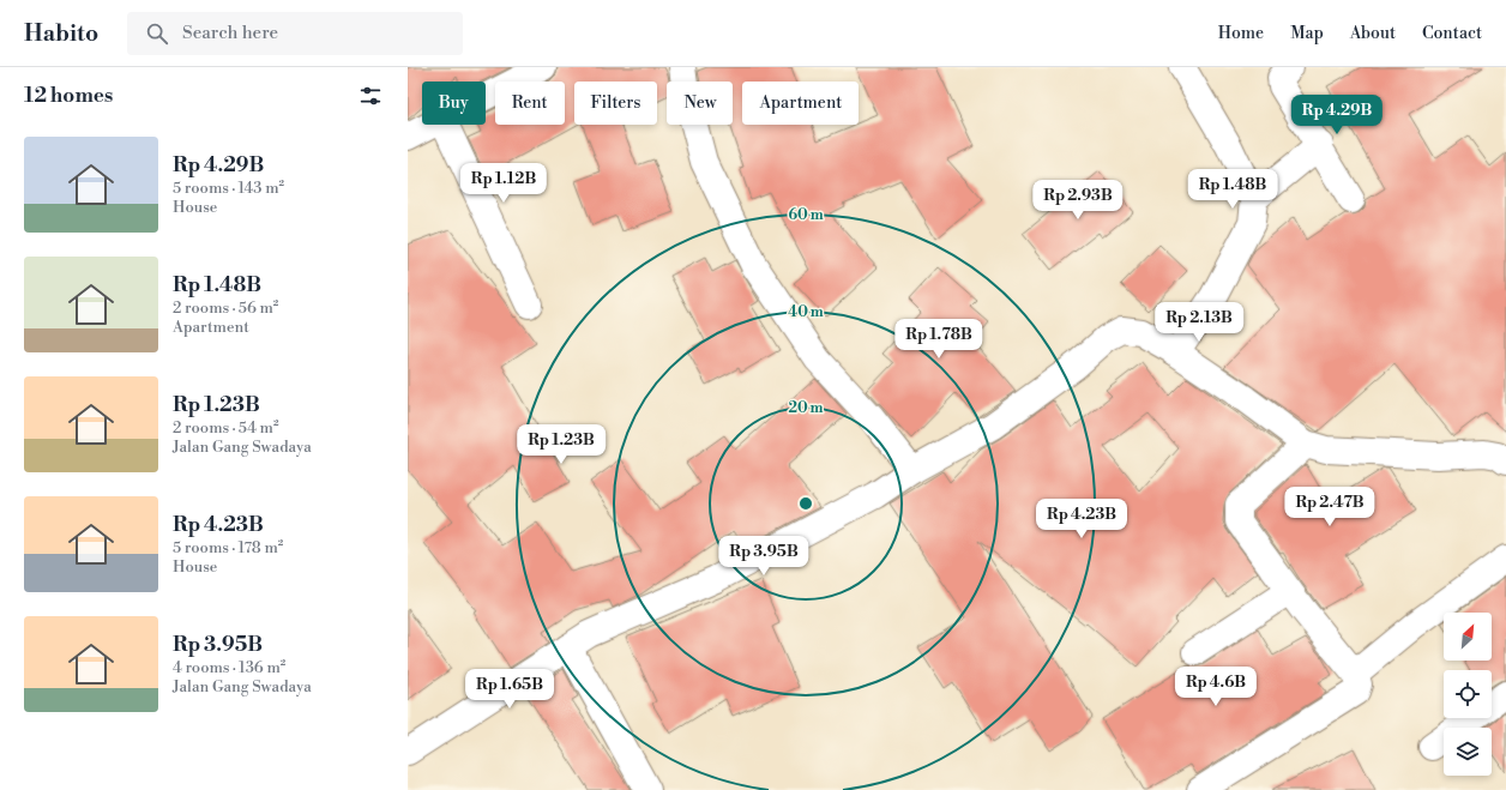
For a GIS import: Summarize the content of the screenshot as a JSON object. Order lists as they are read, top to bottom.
{
  "north": "top right",
  "page": {
    "header": "Habito",
    "search": "Search here",
    "nav": [
      "Home",
      "Map",
      "About",
      "Contact"
    ],
    "heading": "12 homes",
    "chip": [
      "Buy",
      "Rent",
      "Filters",
      "New",
      "Apartment"
    ],
    "price": [
      "Rp 4.29B",
      "Rp 1.12B",
      "Rp 1.48B",
      "Rp 2.93B",
      "Rp 2.13B",
      "Rp 1.78B",
      "Rp 1.23B",
      "Rp 2.47B",
      "Rp 4.23B",
      "Rp 3.95B",
      "Rp 4.6B",
      "Rp 1.65B"
    ],
    "list": [
      {
        "name": "Rp 4.29B",
        "note": "5 rooms · 143 m² · House"
      },
      {
        "name": "Rp 1.48B",
        "note": "2 rooms · 56 m² · Apartment"
      },
      {
        "name": "Rp 1.23B",
        "note": "2 rooms · 54 m² · Jalan Gang Swadaya"
      },
      {
        "name": "Rp 4.23B",
        "note": "5 rooms · 178 m² · House"
      },
      {
        "name": "Rp 3.95B",
        "note": "4 rooms · 136 m² · Jalan Gang Swadaya"
      }
    ]
  },
  "rings": ["60 m", "40 m", "20 m"]
}
